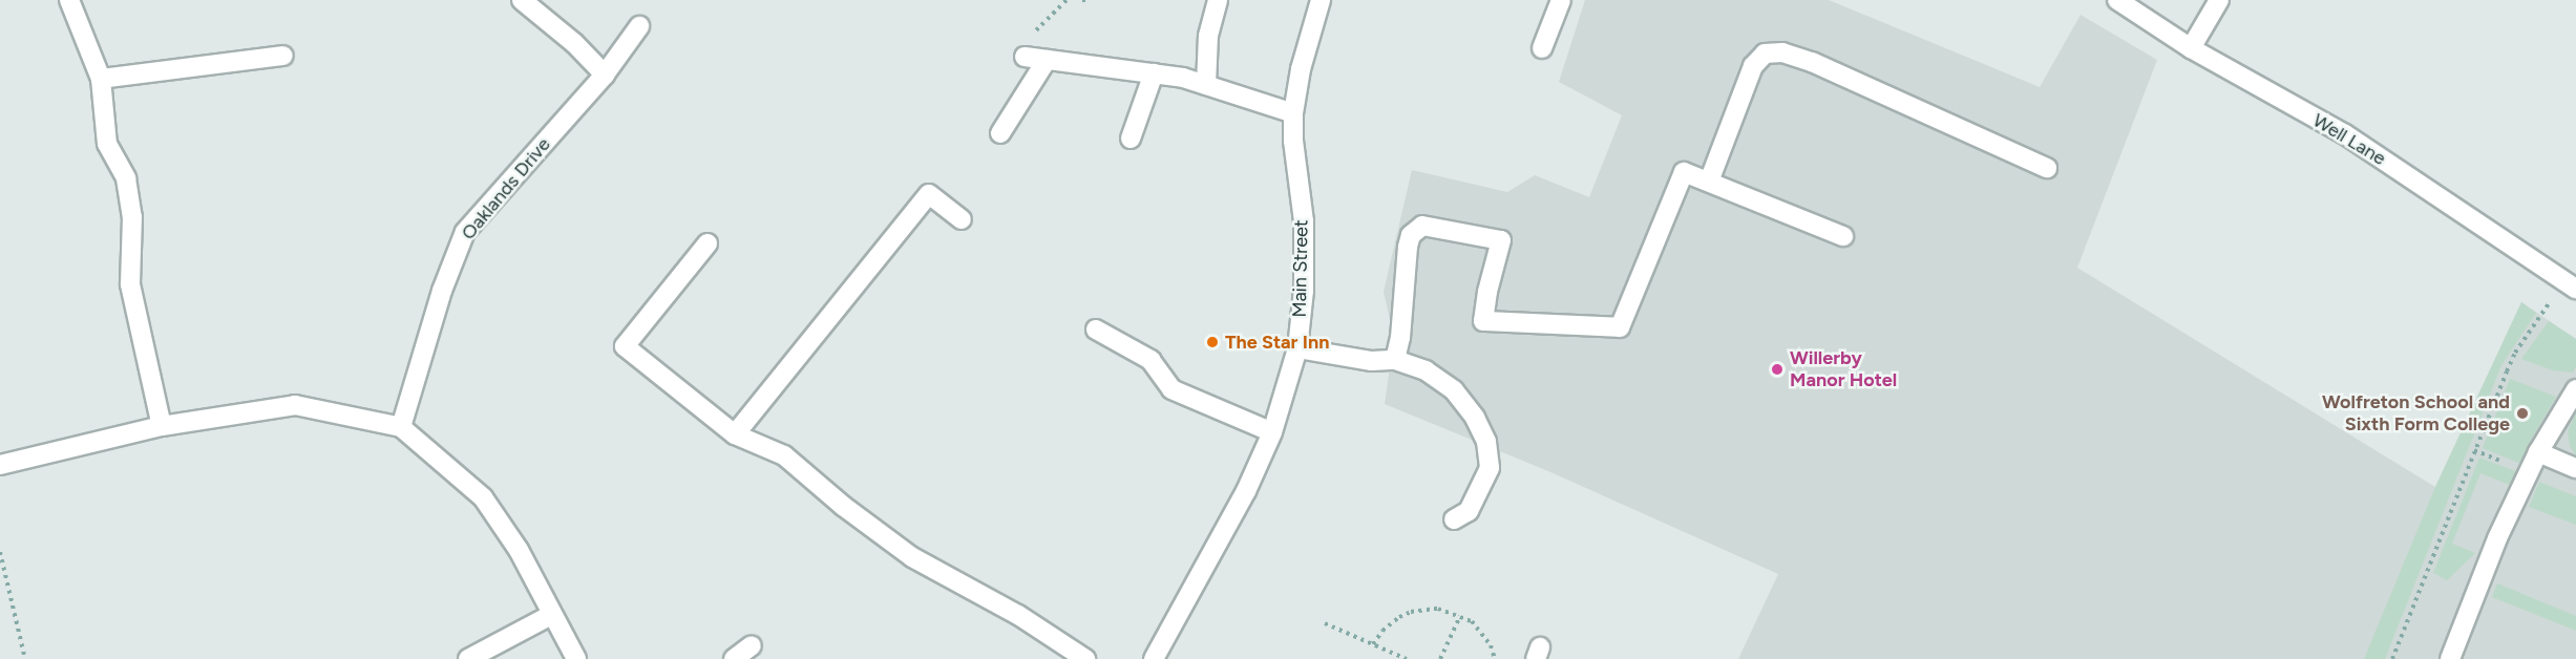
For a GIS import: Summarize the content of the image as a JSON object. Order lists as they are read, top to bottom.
{
  "streets": {
    "street": ["Well Lane", "Oaklands Drive", "Main Street"]
  },
  "places": ["The Star Inn", "Willerby Manor Hotel", "Wolfreton School and Sixth Form College"]
}
